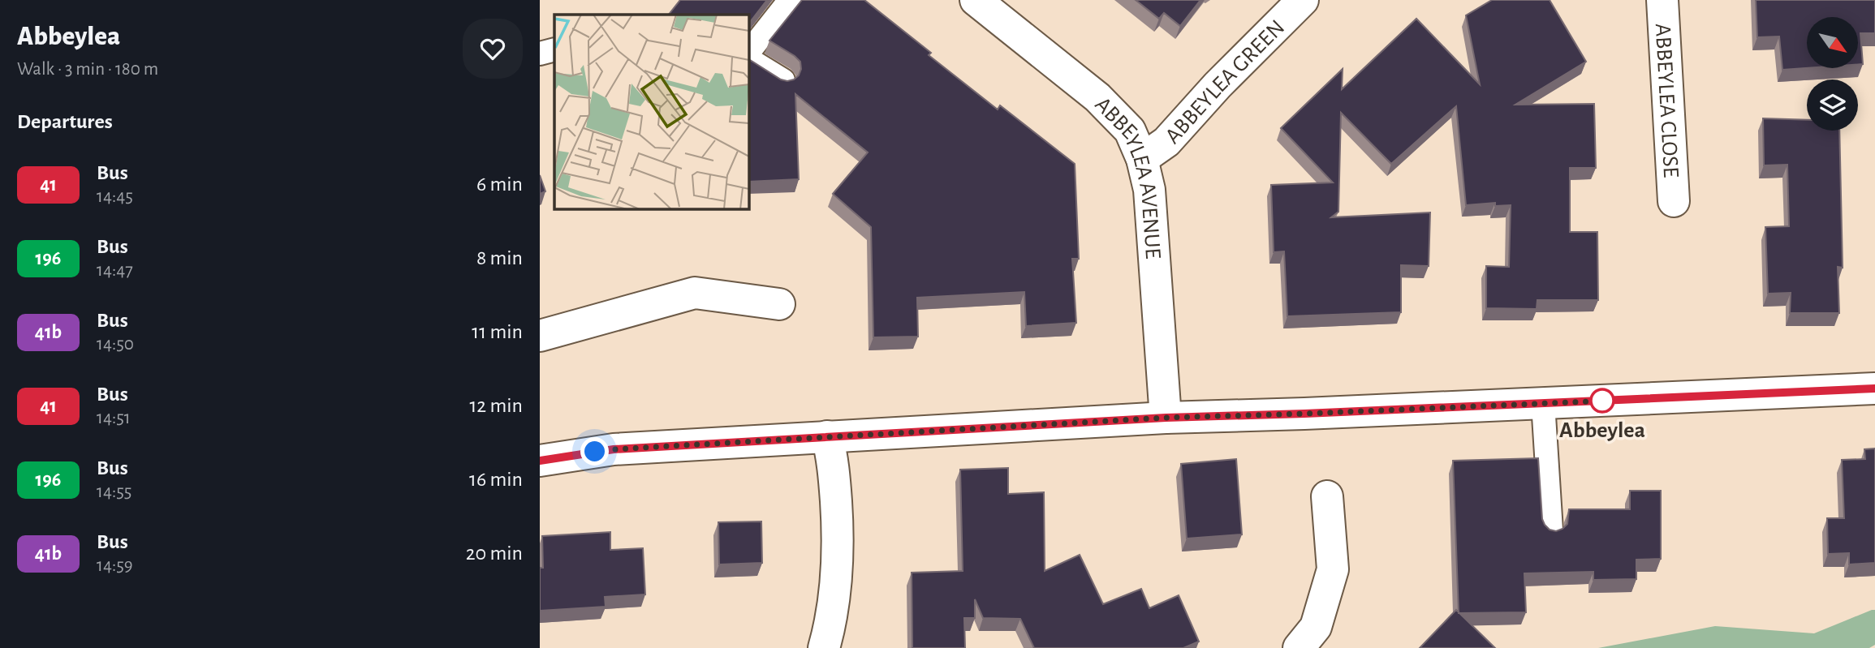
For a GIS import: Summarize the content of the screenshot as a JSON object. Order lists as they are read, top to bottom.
{
  "streets": {
    "street": ["ABBEYLEA GREEN", "ABBEYLEA CLOSE", "ABBEYLEA AVENUE"]
  },
  "crossings": [
    ["ABBEYLEA GREEN", "ABBEYLEA AVENUE"]
  ],
  "places": ["Abbeylea"],
  "lines": ["bus line 41"],
  "north": "bottom right",
  "page": {
    "heading": [
      ["Abbeylea", "Walk · 3 min · 180 m"],
      "Departures"
    ],
    "list": [
      {
        "mark": "41",
        "name": "Bus",
        "note": "14:45",
        "value": "6 min"
      },
      {
        "mark": "196",
        "name": "Bus",
        "note": "14:47",
        "value": "8 min"
      },
      {
        "mark": "41b",
        "name": "Bus",
        "note": "14:50",
        "value": "11 min"
      },
      {
        "mark": "41",
        "name": "Bus",
        "note": "14:51",
        "value": "12 min"
      },
      {
        "mark": "196",
        "name": "Bus",
        "note": "14:55",
        "value": "16 min"
      },
      {
        "mark": "41b",
        "name": "Bus",
        "note": "14:59",
        "value": "20 min"
      }
    ]
  }
}
